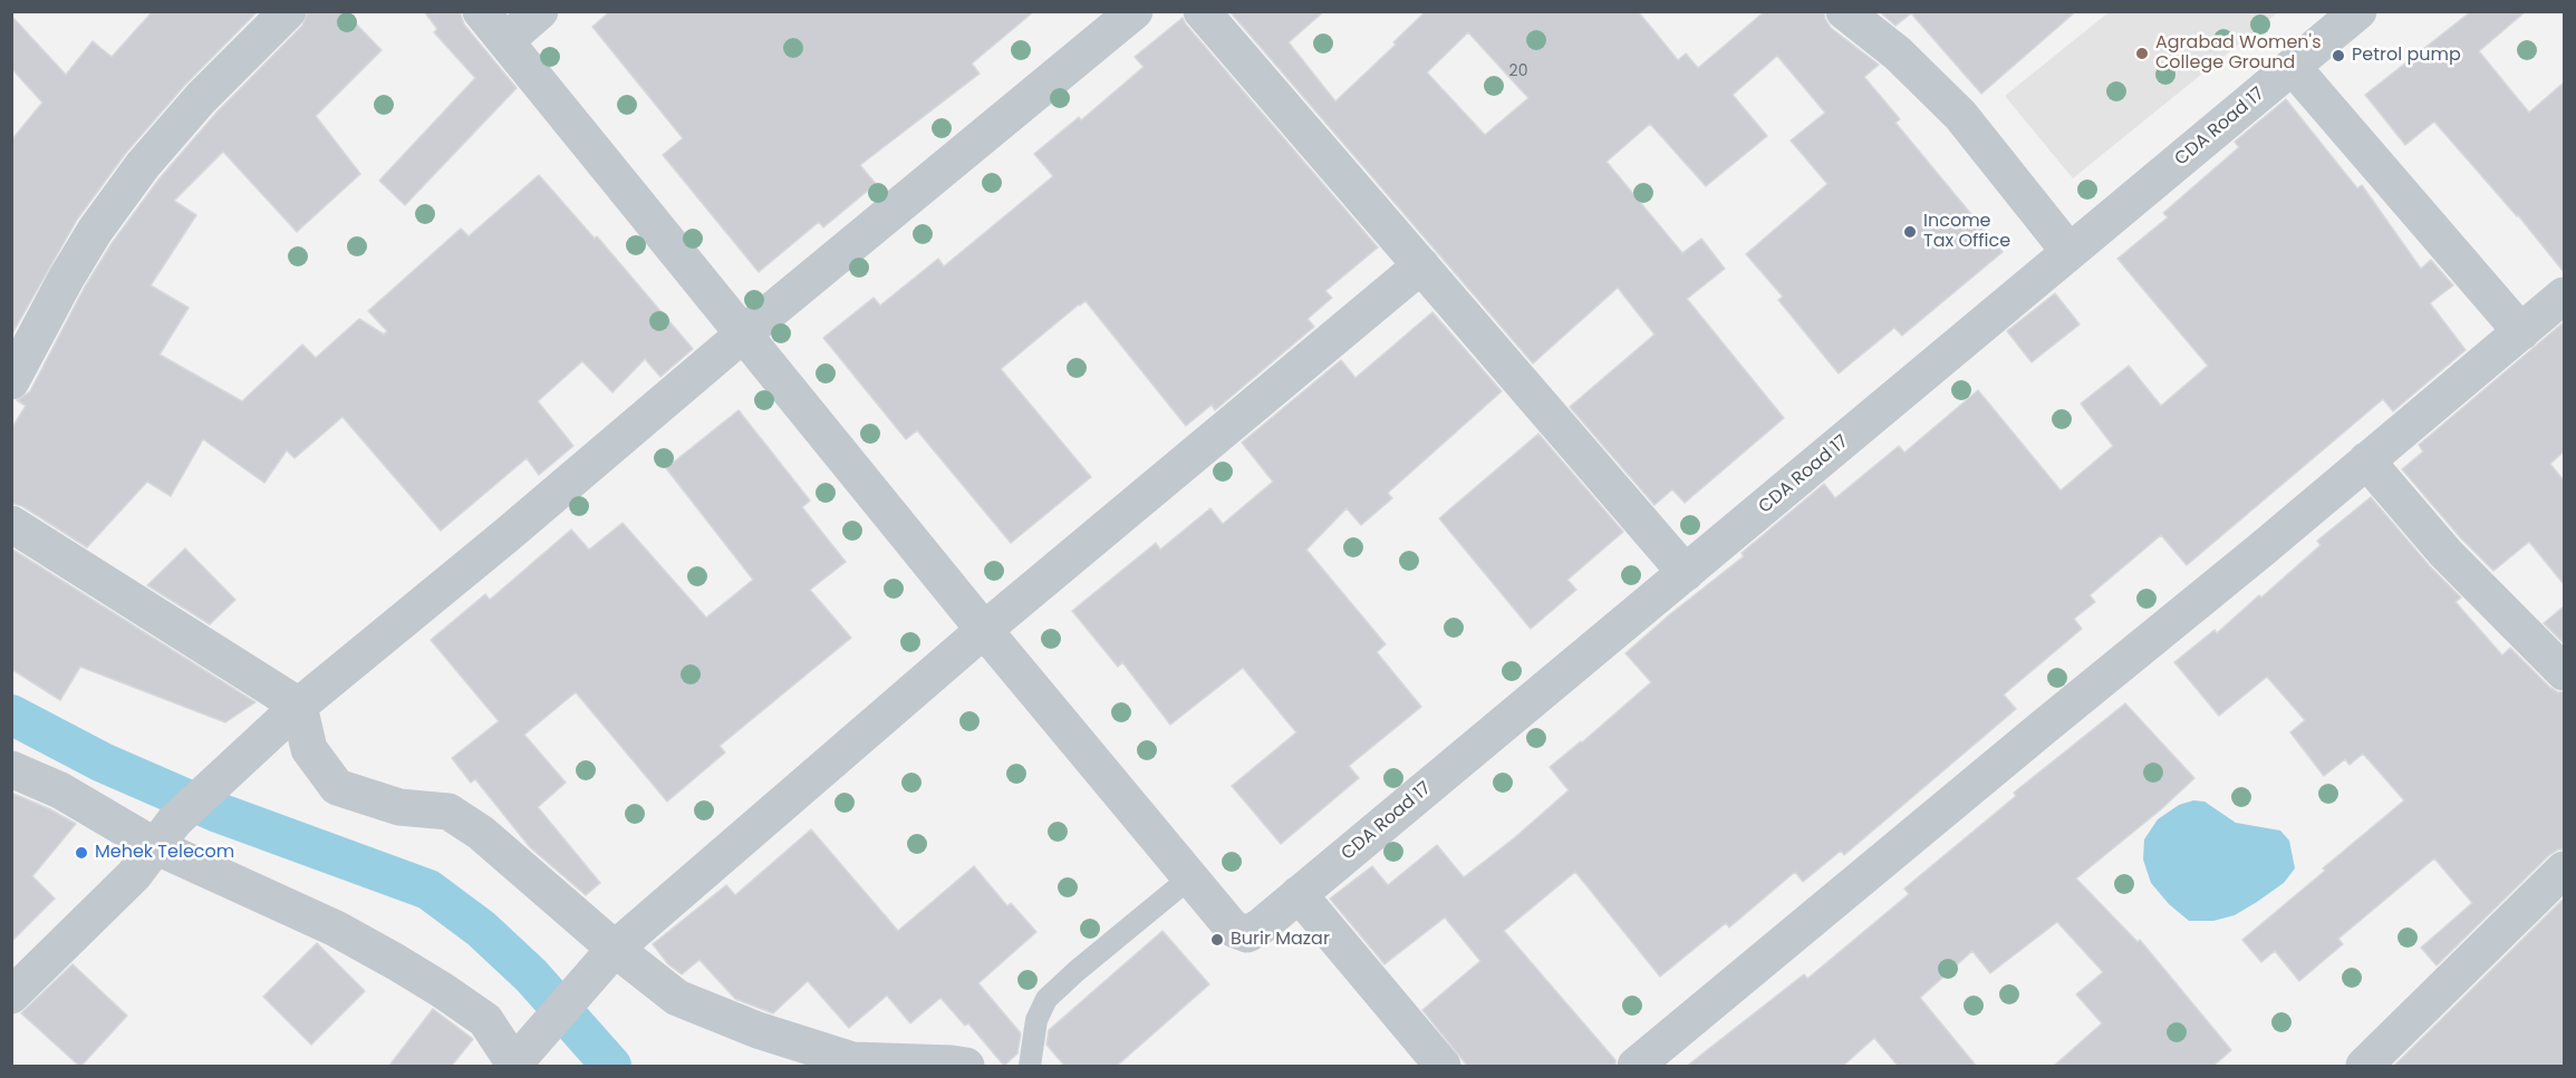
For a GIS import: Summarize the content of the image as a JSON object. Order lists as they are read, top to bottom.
{
  "streets": {
    "street": ["CDA Road 17"]
  },
  "places": [
    "Agrabad Women's College Ground",
    "Petrol pump",
    "Income Tax Office",
    "Mehek Telecom",
    "Burir Mazar"
  ],
  "house_numbers": ["20"]
}
